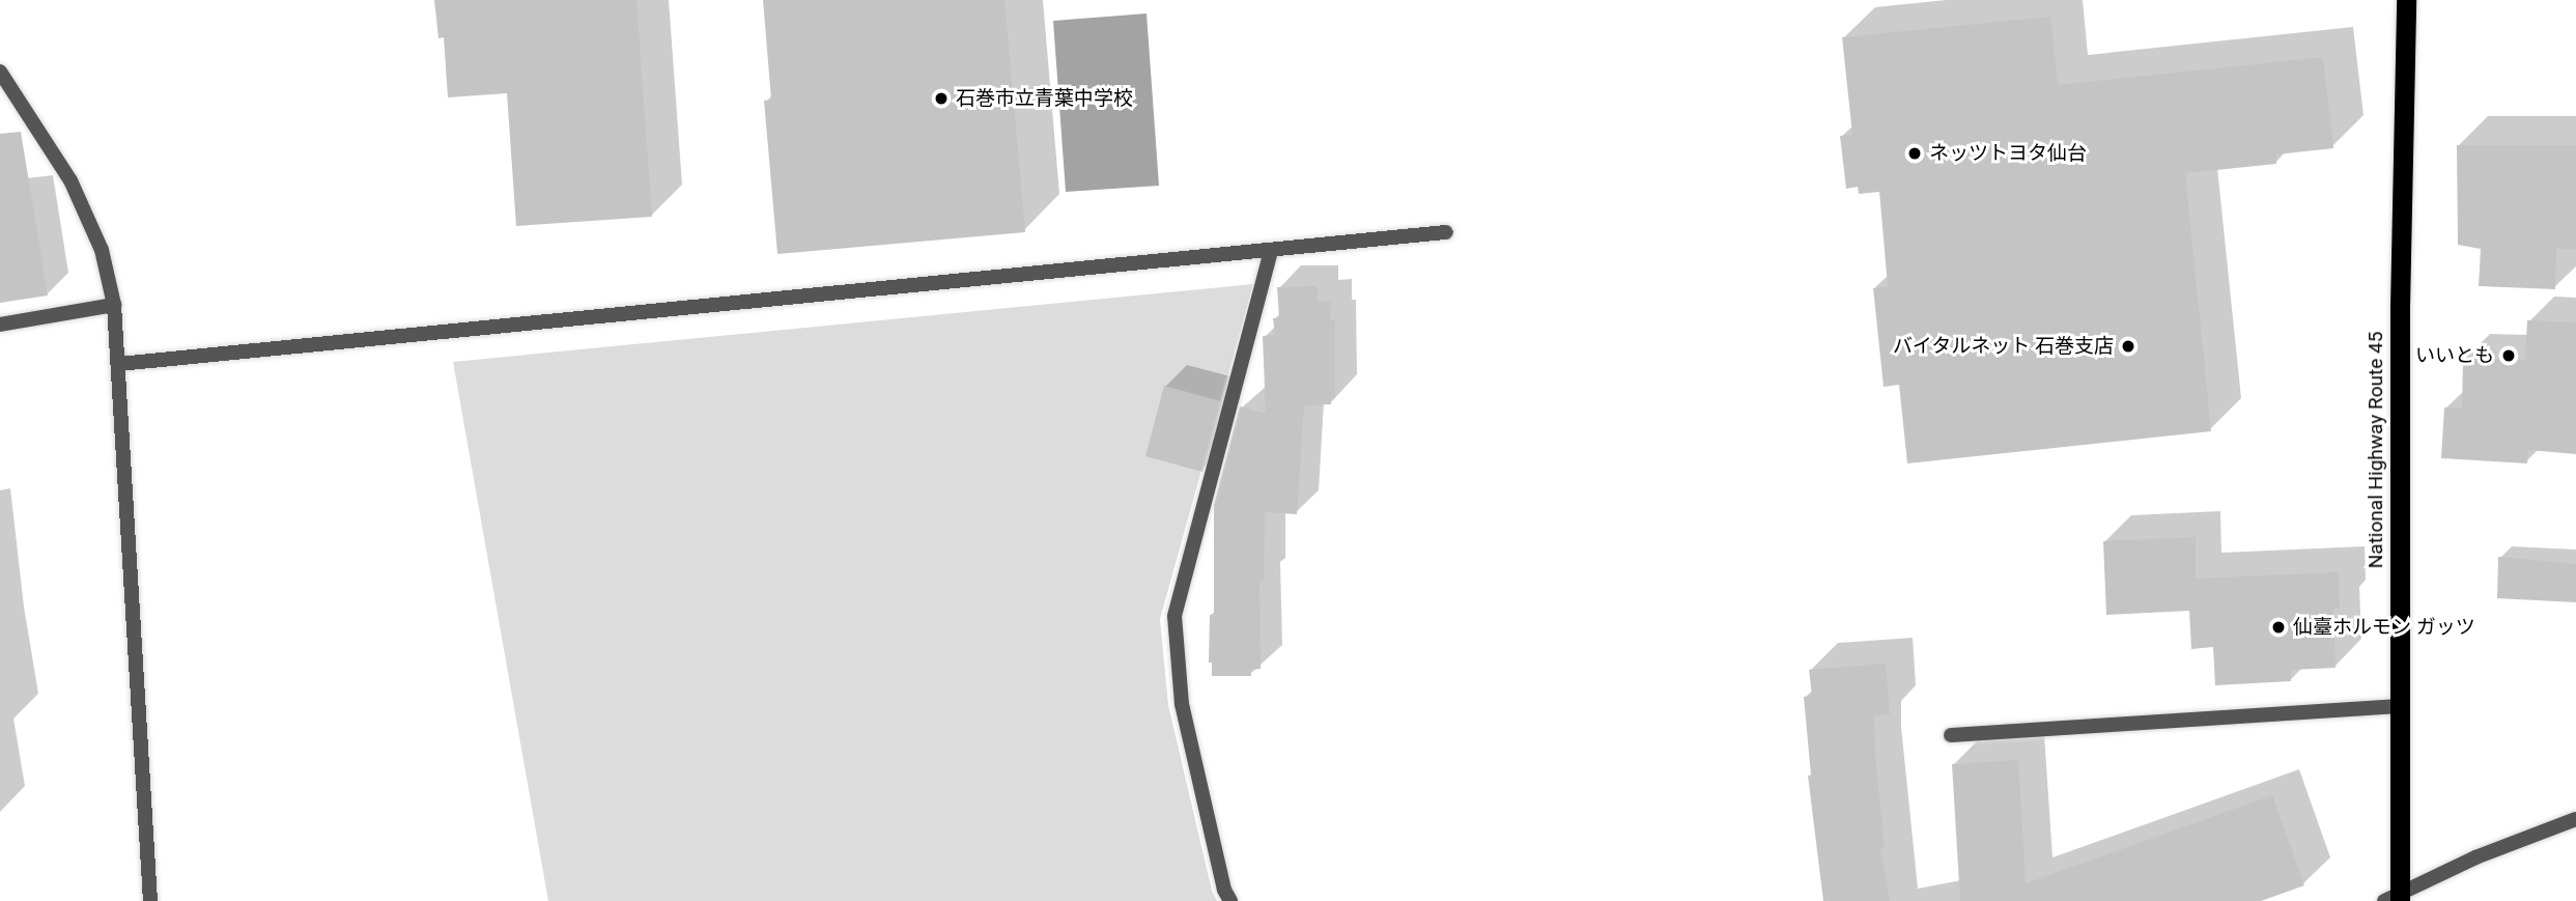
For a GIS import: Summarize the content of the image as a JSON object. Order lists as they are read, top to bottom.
{
  "streets": {
    "highway": ["National Highway Route 45"]
  },
  "places": [
    "石巻市立青葉中学校",
    "ネッツトヨタ仙台",
    "バイタルネット 石巻支店",
    "いいとも",
    "仙臺ホルモン ガッツ"
  ]
}
